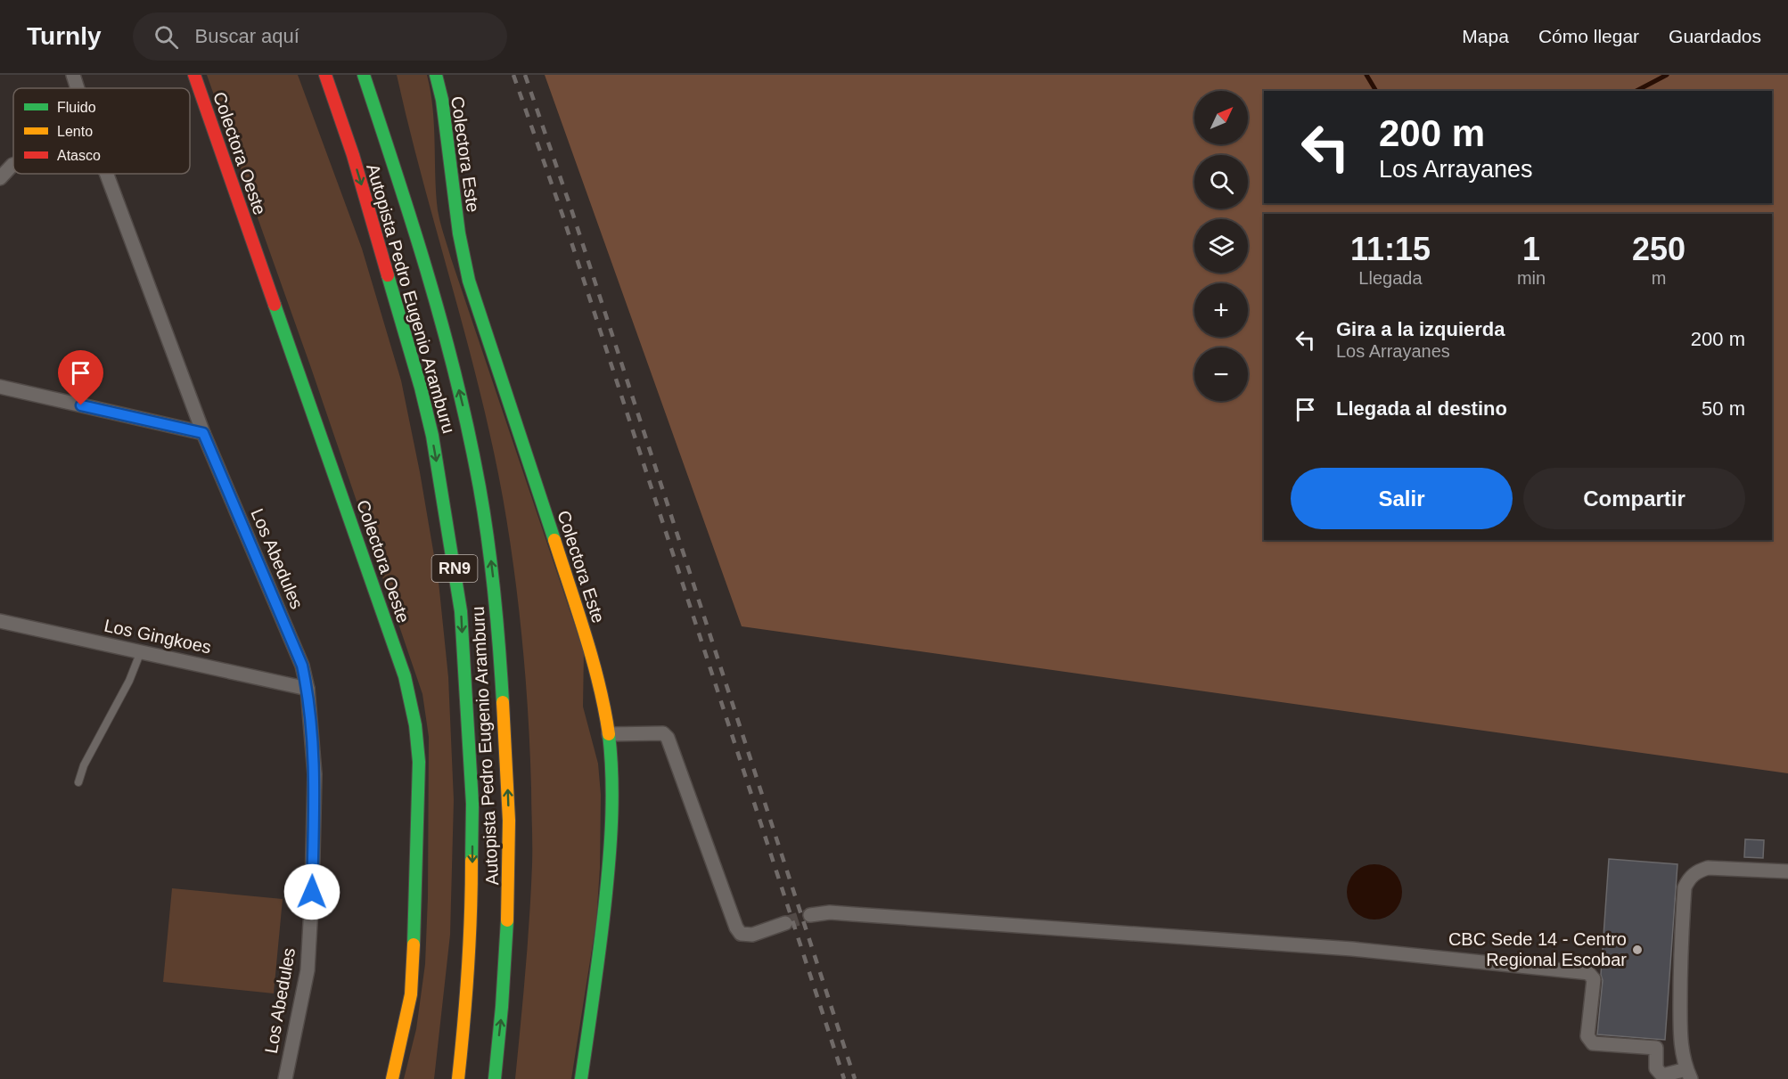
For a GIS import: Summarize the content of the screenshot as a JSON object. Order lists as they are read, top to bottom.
{
  "streets": {
    "main road": [
      "Colectora Oeste",
      "Colectora Este",
      "Autopista Pedro Eugenio Aramburu",
      "RN9"
    ],
    "street": ["Los Abedules", "Los Gingkoes"]
  },
  "crossings": [
    ["Los Abedules", "Los Gingkoes"]
  ],
  "places": ["CBC Sede 14 - Centro Regional Escobar"],
  "legend": ["Fluido", "Lento", "Atasco"],
  "north": "top right",
  "page": {
    "header": "Turnly",
    "search": "Buscar aquí",
    "nav": ["Mapa", "Cómo llegar", "Guardados"],
    "map_buttons": ["+", "−"],
    "turn": ["200 m", "Los Arrayanes"],
    "eta": [
      "11:15",
      "Llegada",
      "1",
      "min",
      "250",
      "m"
    ],
    "list": [
      {
        "name": "Gira a la izquierda",
        "note": "Los Arrayanes",
        "value": "200 m"
      },
      {
        "name": "Llegada al destino",
        "value": "50 m"
      }
    ],
    "buttons": ["Salir", "Compartir"]
  }
}
